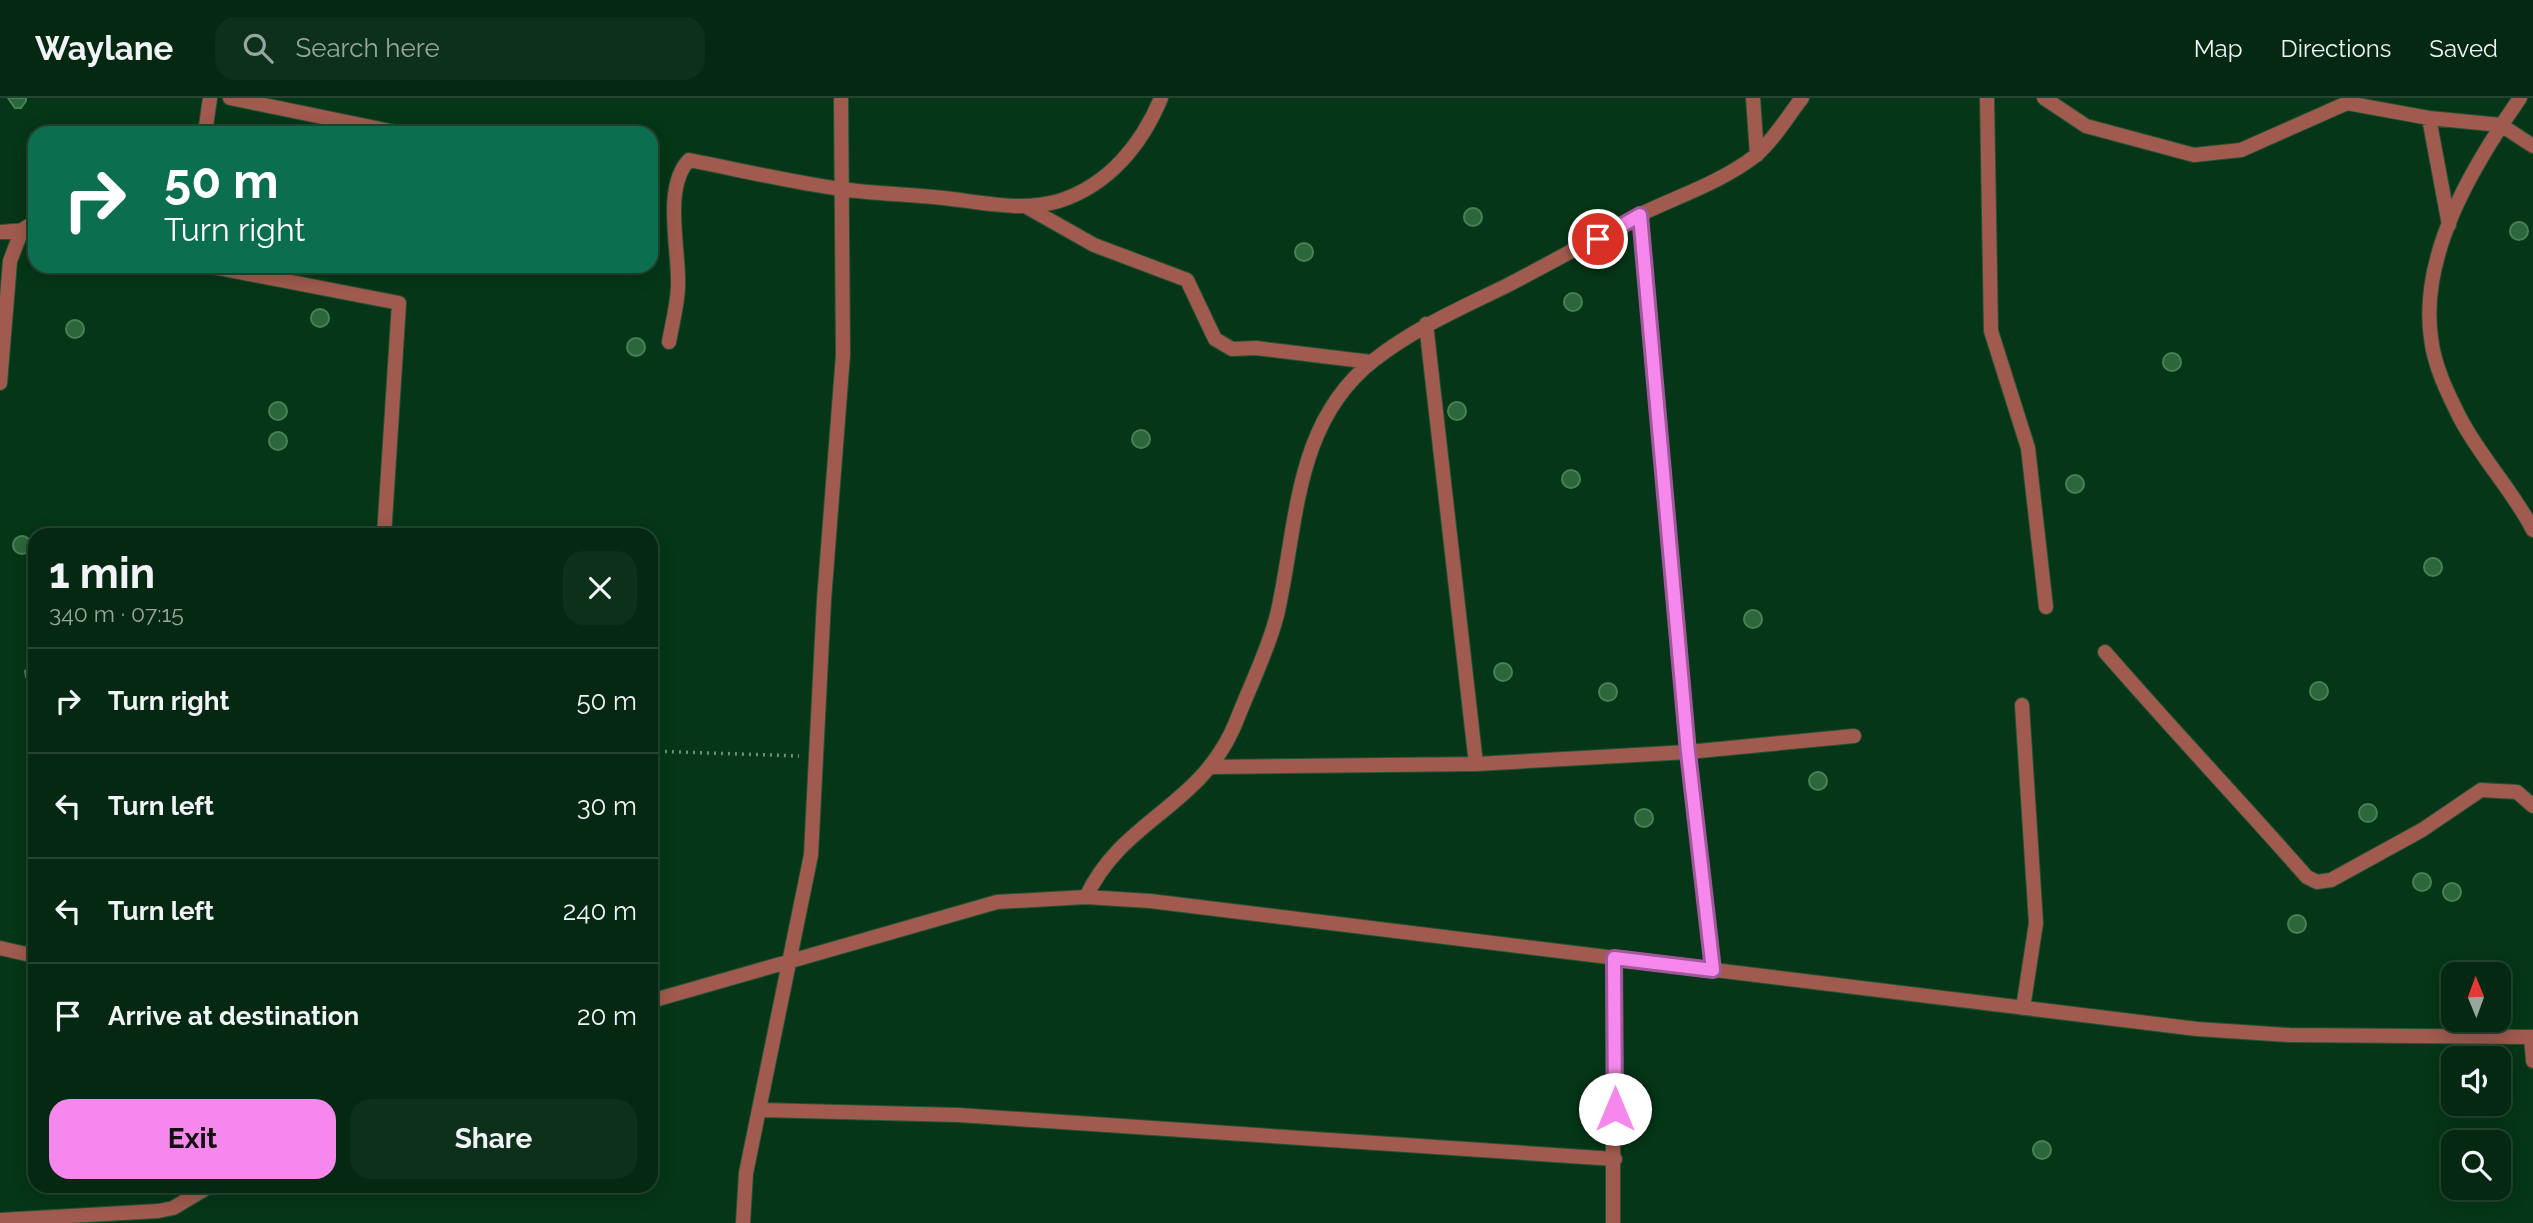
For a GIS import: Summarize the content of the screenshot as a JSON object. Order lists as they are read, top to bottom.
{
  "north": "top",
  "page": {
    "header": "Waylane",
    "search": "Search here",
    "nav": ["Map", "Directions", "Saved"],
    "turn": ["50 m", "Turn right"],
    "heading": ["1 min", "340 m · 07:15"],
    "list": [
      {
        "name": "Turn right",
        "value": "50 m"
      },
      {
        "name": "Turn left",
        "value": "30 m"
      },
      {
        "name": "Turn left",
        "value": "240 m"
      },
      {
        "name": "Arrive at destination",
        "value": "20 m"
      }
    ],
    "buttons": ["Exit", "Share"]
  }
}
